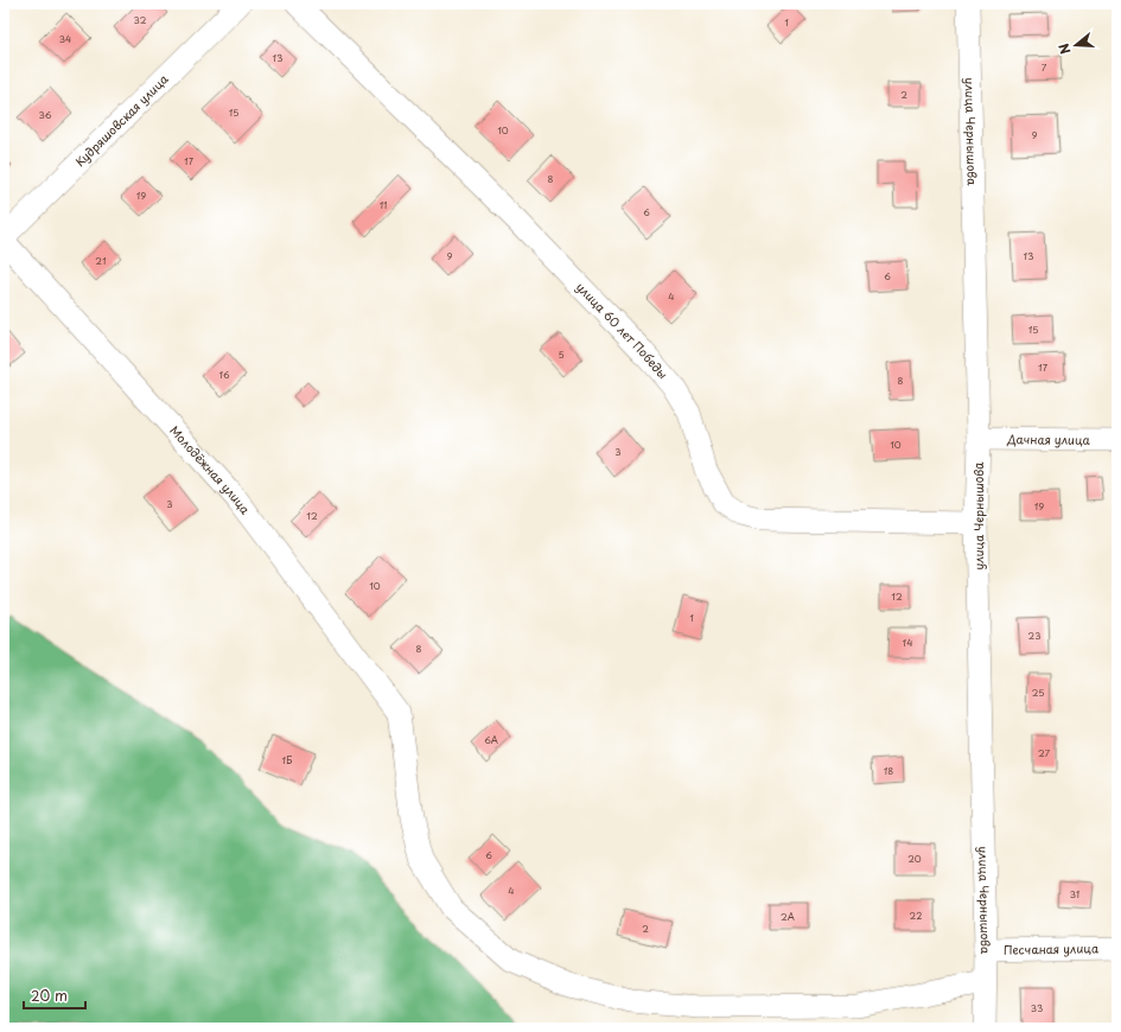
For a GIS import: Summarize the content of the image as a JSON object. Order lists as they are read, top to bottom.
{
  "streets": {
    "street": [
      "Кудряшовская улица",
      "улица Чернышова",
      "улица 60 лет Победы",
      "Дачная улица",
      "Молодёжная улица",
      "Песчаная улица"
    ]
  },
  "crossings": [
    ["Кудряшовская улица", "Молодёжная улица"],
    ["улица Чернышова", "улица 60 лет Победы"],
    ["улица Чернышова", "Дачная улица"],
    ["улица Чернышова", "Молодёжная улица"],
    ["улица Чернышова", "Песчаная улица"]
  ],
  "house_numbers": [
    "32",
    "1",
    "34",
    "13",
    "7",
    "2",
    "15",
    "36",
    "10",
    "9",
    "17",
    "8",
    "19",
    "11",
    "6",
    "9",
    "13",
    "21",
    "6",
    "4",
    "15",
    "5",
    "17",
    "16",
    "8",
    "10",
    "3",
    "3",
    "19",
    "12",
    "10",
    "12",
    "1",
    "23",
    "14",
    "8",
    "25",
    "6А",
    "27",
    "1Б",
    "18",
    "6",
    "20",
    "4",
    "31",
    "22",
    "2А",
    "2",
    "33"
  ],
  "scale_bar": "20 m",
  "north": "left"
}
